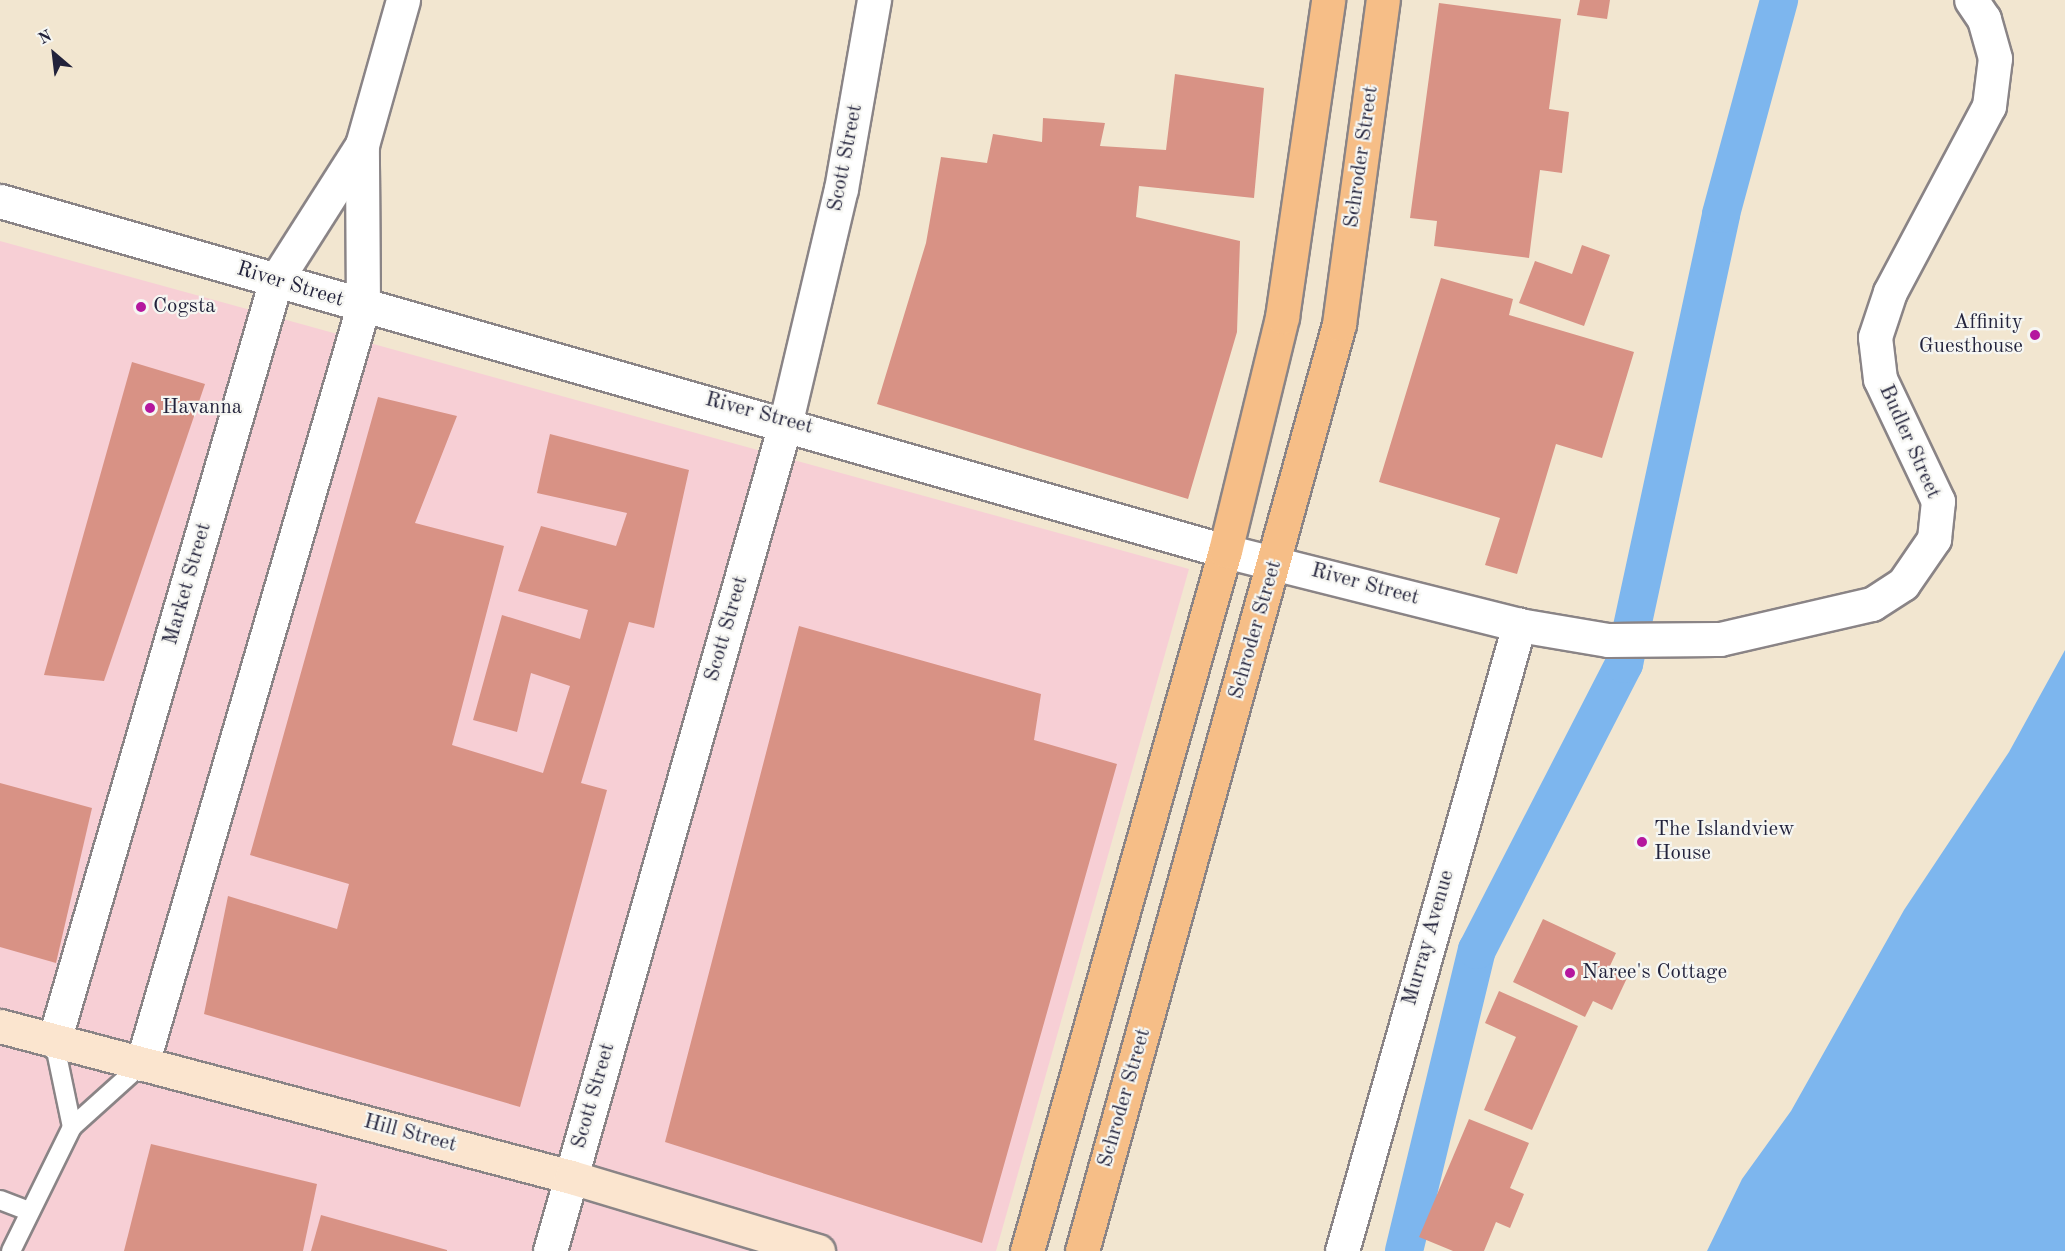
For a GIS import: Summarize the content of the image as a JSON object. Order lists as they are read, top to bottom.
{
  "streets": {
    "highway": ["Schroder Street"],
    "street": [
      "Scott Street",
      "River Street",
      "Budler Street",
      "Market Street",
      "Murray Avenue",
      "Hill Street"
    ]
  },
  "crossings": [
    ["Schroder Street", "River Street"],
    ["Scott Street", "River Street"],
    ["Scott Street", "Hill Street"],
    ["River Street", "Budler Street"],
    ["River Street", "Market Street"],
    ["River Street", "Murray Avenue"],
    ["Budler Street", "Murray Avenue"],
    ["Market Street", "Hill Street"]
  ],
  "places": [
    "Cogsta",
    "Affinity Guesthouse",
    "Havanna",
    "The Islandview House",
    "Naree's Cottage"
  ],
  "north": "top left"
}
